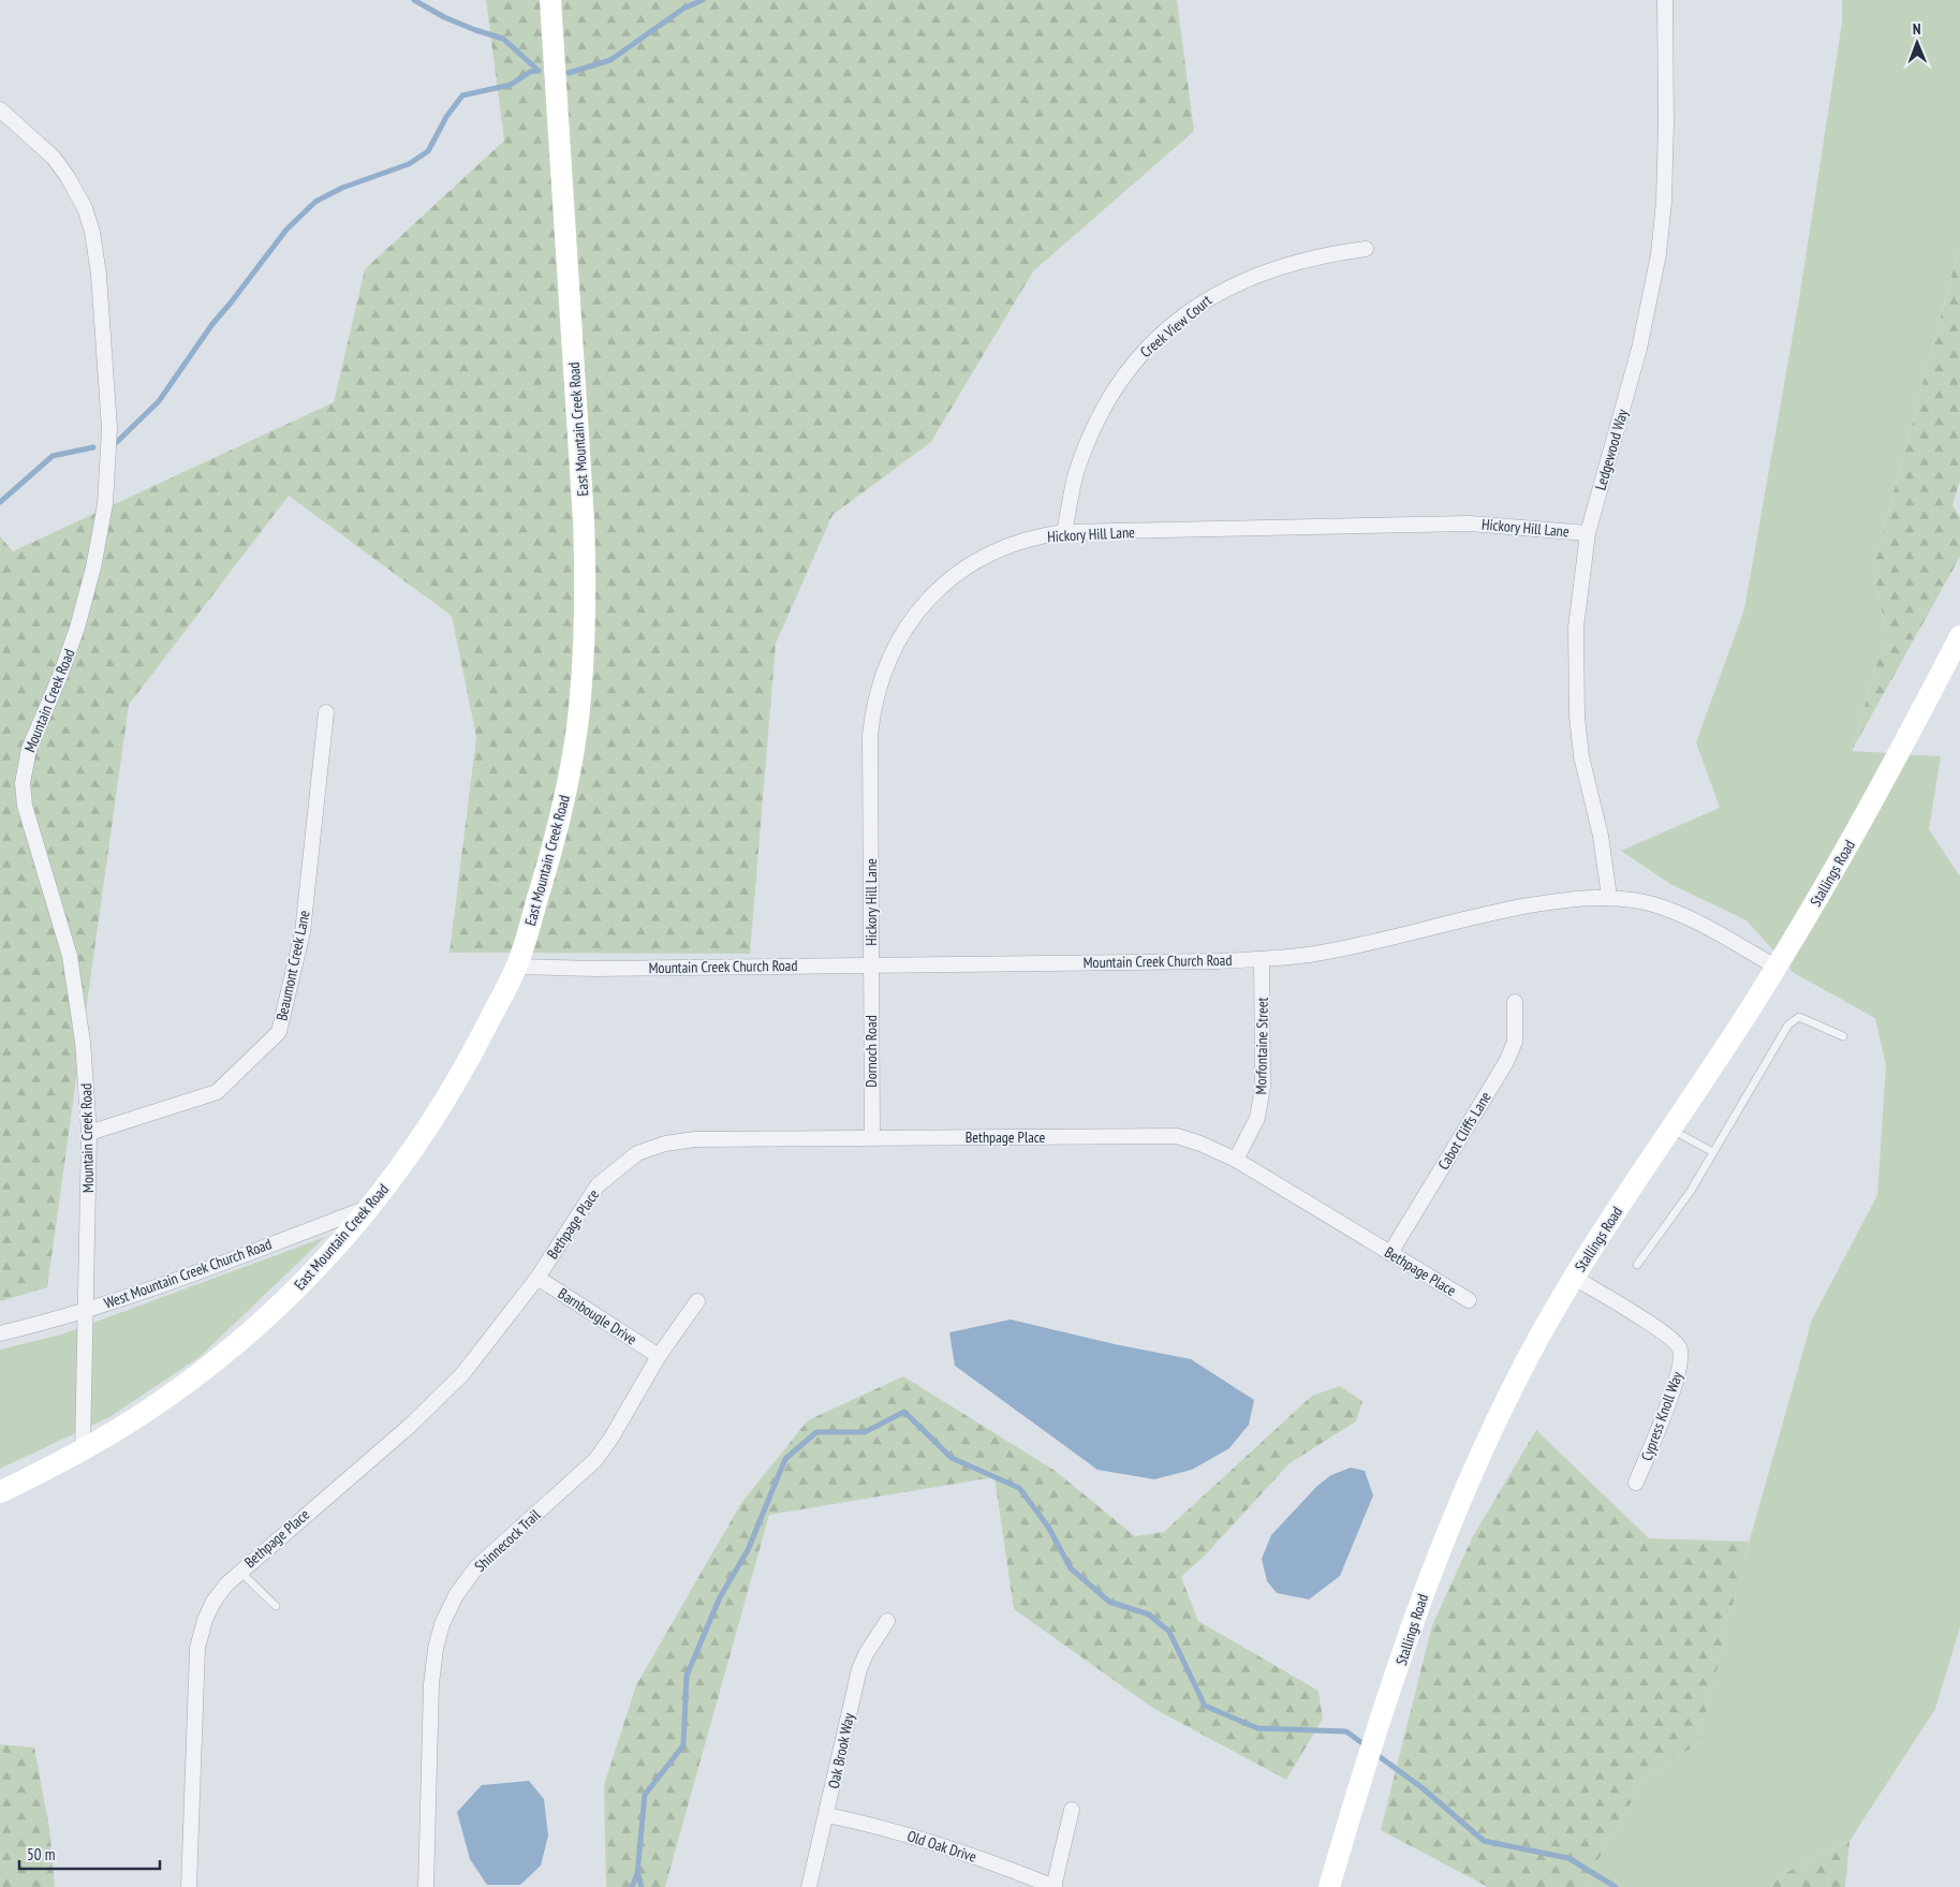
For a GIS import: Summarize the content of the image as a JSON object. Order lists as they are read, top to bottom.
{
  "streets": {
    "main road": ["East Mountain Creek Road", "Stallings Road"],
    "street": [
      "Creek View Court",
      "Ledgewood Way",
      "Hickory Hill Lane",
      "Mountain Creek Road",
      "Mountain Creek Church Road",
      "Beaumont Creek Lane",
      "Morfontaine Street",
      "Dornoch Road",
      "Cabot Cliffs Lane",
      "Bethpage Place",
      "West Mountain Creek Church Road",
      "Barnbougle Drive",
      "Cypress Knoll Way",
      "Shinnecock Trail",
      "Oak Brook Way",
      "Old Oak Drive"
    ]
  },
  "crossings": [
    ["Creek View Court", "Hickory Hill Lane"],
    ["East Mountain Creek Road", "Mountain Creek Road"],
    ["East Mountain Creek Road", "Mountain Creek Church Road"],
    ["East Mountain Creek Road", "West Mountain Creek Church Road"],
    ["Ledgewood Way", "Hickory Hill Lane"],
    ["Ledgewood Way", "Mountain Creek Church Road"],
    ["Hickory Hill Lane", "Mountain Creek Church Road"],
    ["Hickory Hill Lane", "Dornoch Road"],
    ["Mountain Creek Road", "Beaumont Creek Lane"],
    ["Mountain Creek Road", "West Mountain Creek Church Road"],
    ["Stallings Road", "Mountain Creek Church Road"],
    ["Stallings Road", "Cypress Knoll Way"],
    ["Mountain Creek Church Road", "Morfontaine Street"],
    ["Mountain Creek Church Road", "Dornoch Road"],
    ["Morfontaine Street", "Bethpage Place"],
    ["Dornoch Road", "Bethpage Place"],
    ["Cabot Cliffs Lane", "Bethpage Place"],
    ["Bethpage Place", "Barnbougle Drive"],
    ["Barnbougle Drive", "Shinnecock Trail"],
    ["Oak Brook Way", "Old Oak Drive"]
  ],
  "scale_bar": "50 m",
  "north": "top"
}
